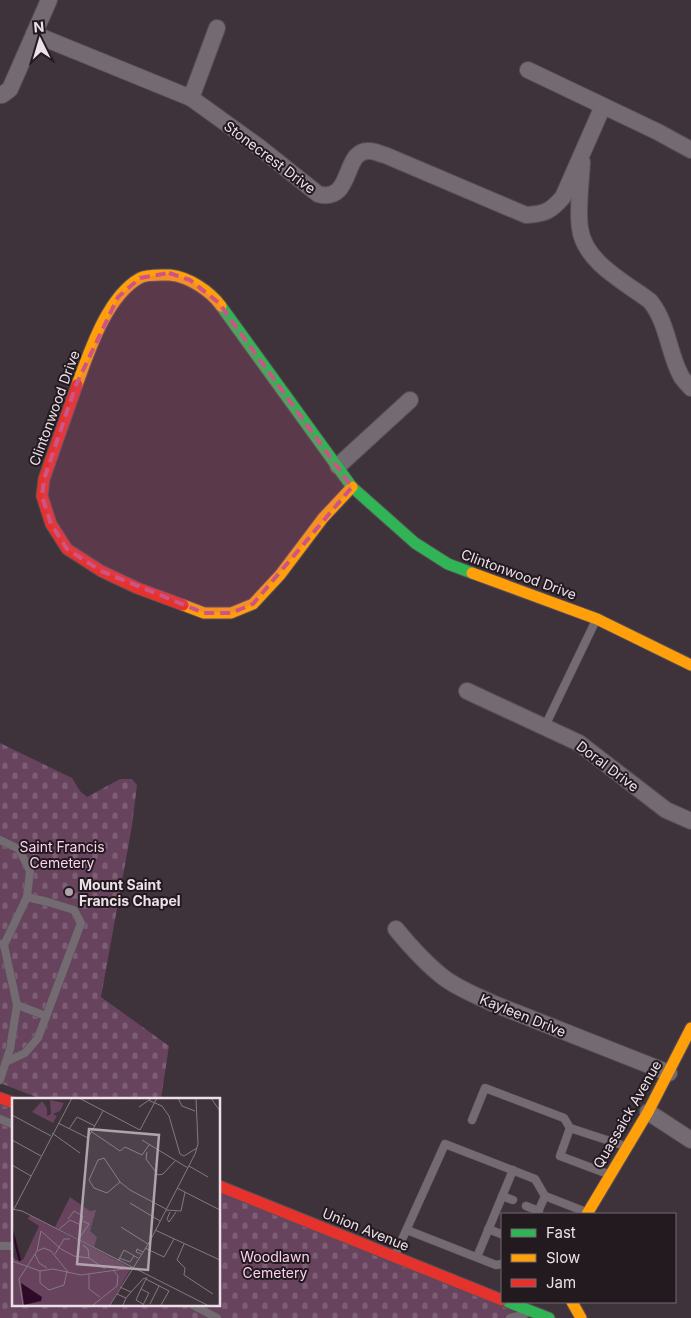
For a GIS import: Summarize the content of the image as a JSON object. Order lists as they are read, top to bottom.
{
  "streets": {
    "street": [
      "Stonecrest Drive",
      "Clintonwood Drive",
      "Doral Drive",
      "Kayleen Drive",
      "Quassaick Avenue",
      "Union Avenue"
    ]
  },
  "crossings": [
    ["Kayleen Drive", "Quassaick Avenue"]
  ],
  "parks": ["Saint Francis Cemetery", "Woodlawn Cemetery"],
  "places": ["Mount Saint Francis Chapel"],
  "legend": ["Fast", "Slow", "Jam"],
  "north": "top"
}
